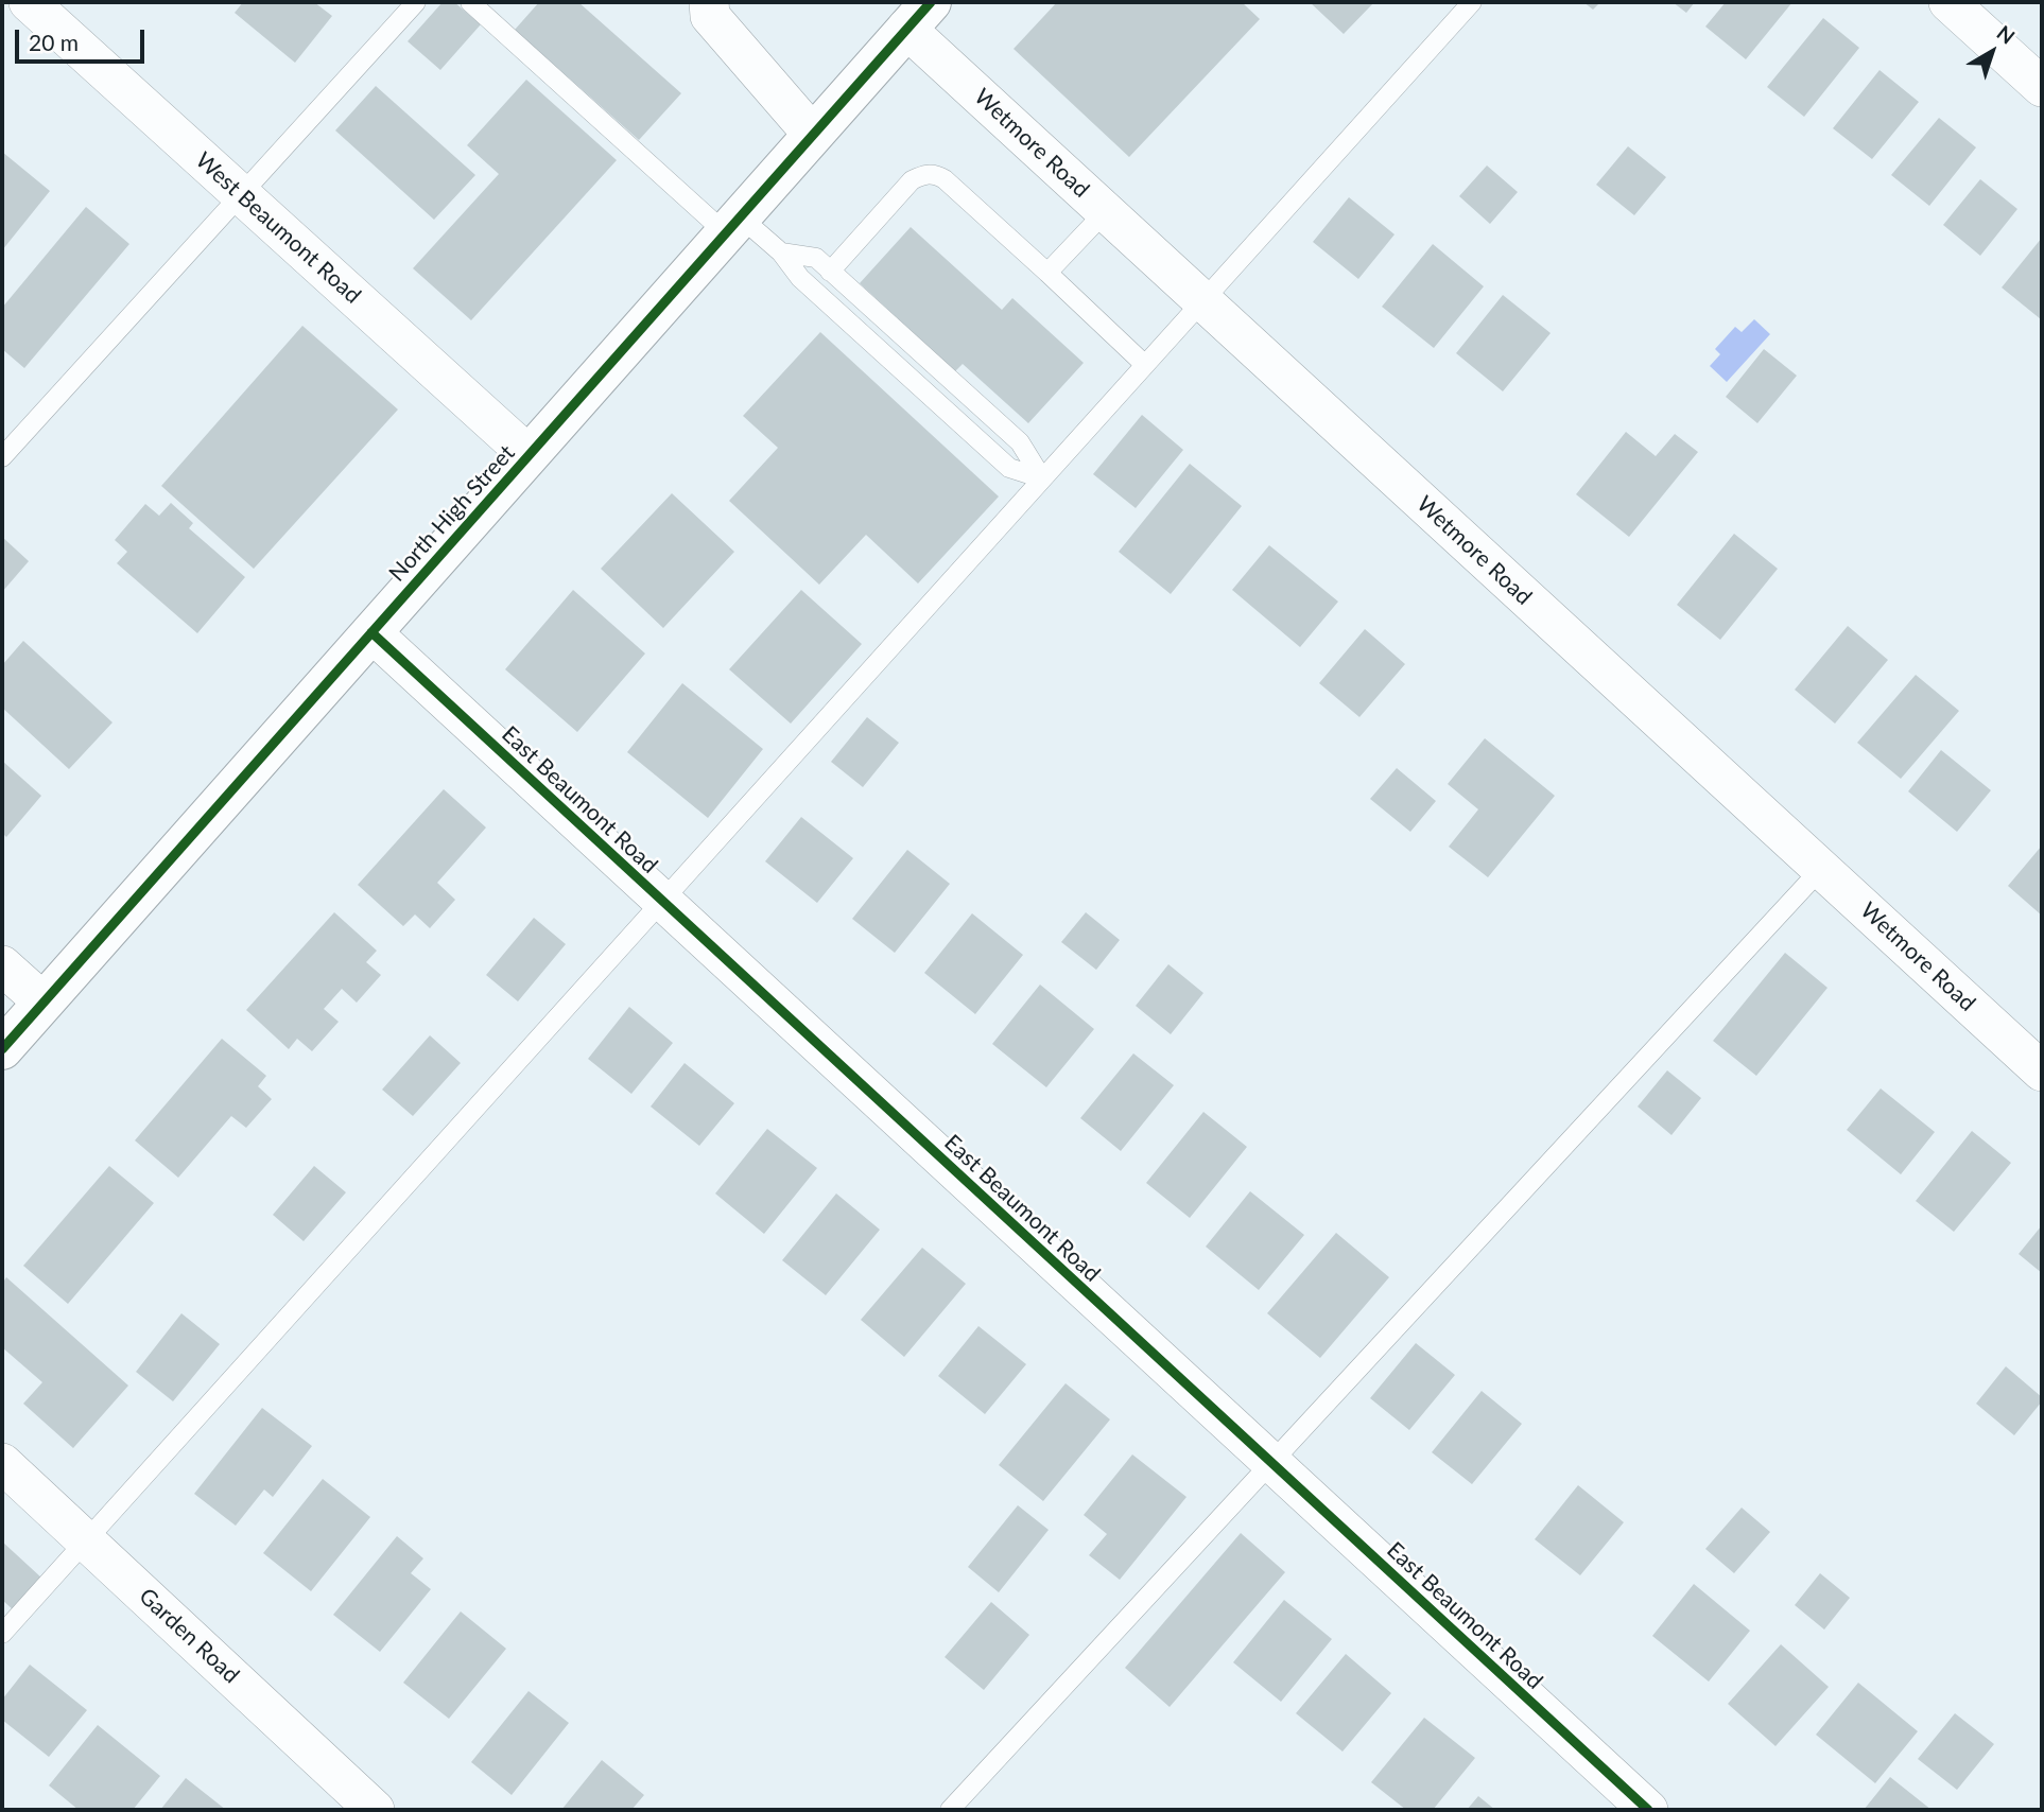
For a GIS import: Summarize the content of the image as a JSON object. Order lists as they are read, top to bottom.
{
  "streets": {
    "main road": ["North High Street"],
    "street": [
      "Wetmore Road",
      "West Beaumont Road",
      "East Beaumont Road",
      "Garden Road"
    ]
  },
  "crossings": [
    ["Wetmore Road", "North High Street"],
    ["West Beaumont Road", "North High Street"],
    ["North High Street", "East Beaumont Road"]
  ],
  "scale_bar": "20 m",
  "north": "top right"
}
